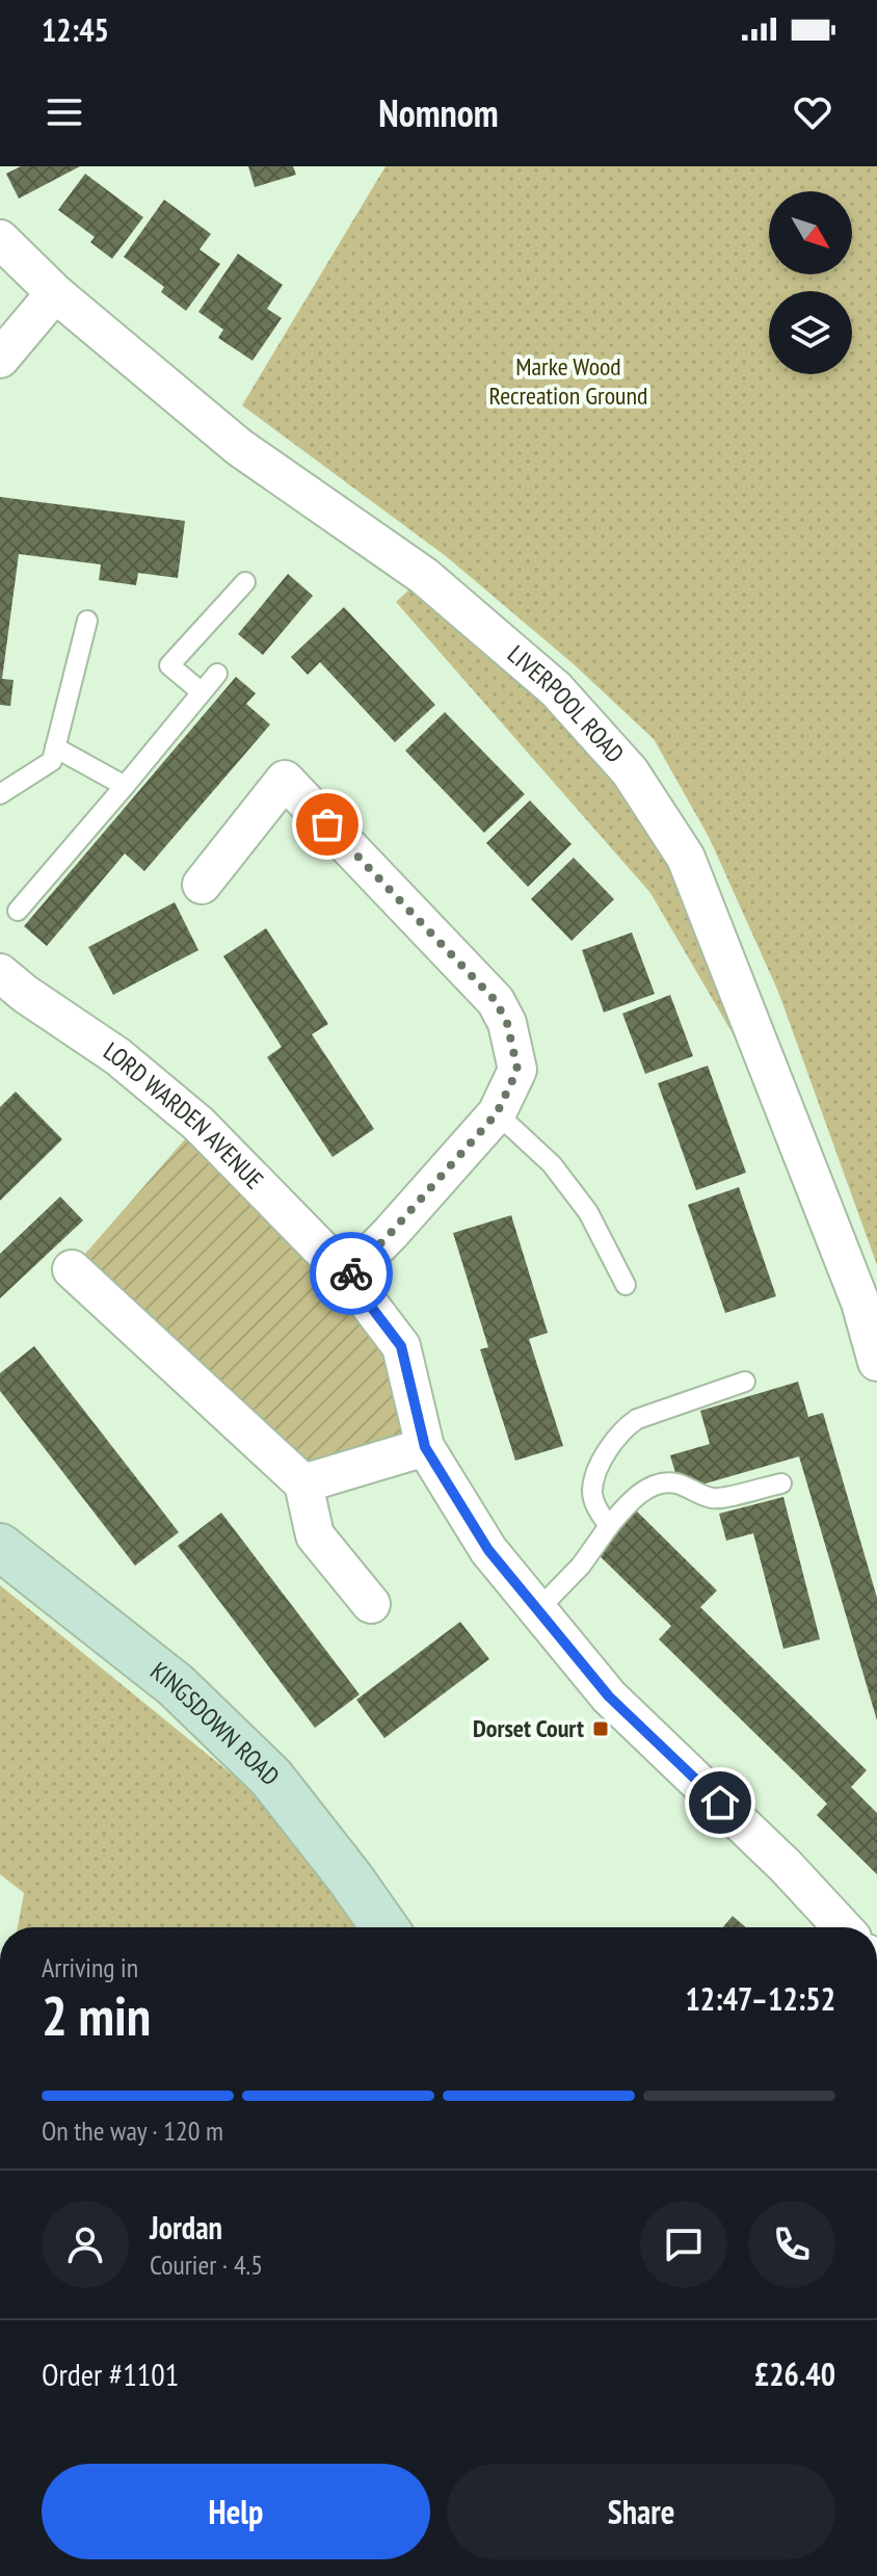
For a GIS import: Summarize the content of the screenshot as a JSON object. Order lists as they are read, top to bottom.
{
  "streets": {
    "street": ["LIVERPOOL ROAD", "LORD WARDEN AVENUE", "KINGSDOWN ROAD"]
  },
  "parks": ["Marke Wood Recreation Ground"],
  "places": {
    "transit": ["Dorset Court"]
  },
  "north": "bottom right",
  "page": {
    "status": "12:45",
    "header": "Nomnom",
    "heading": ["2 min", "Arriving in", "12:47–12:52"],
    "panel": [
      "Jordan",
      "Courier · 4.5",
      "Order #1101",
      "£26.40"
    ],
    "bar": "On the way · 120 m",
    "buttons": ["Help", "Share"]
  }
}
